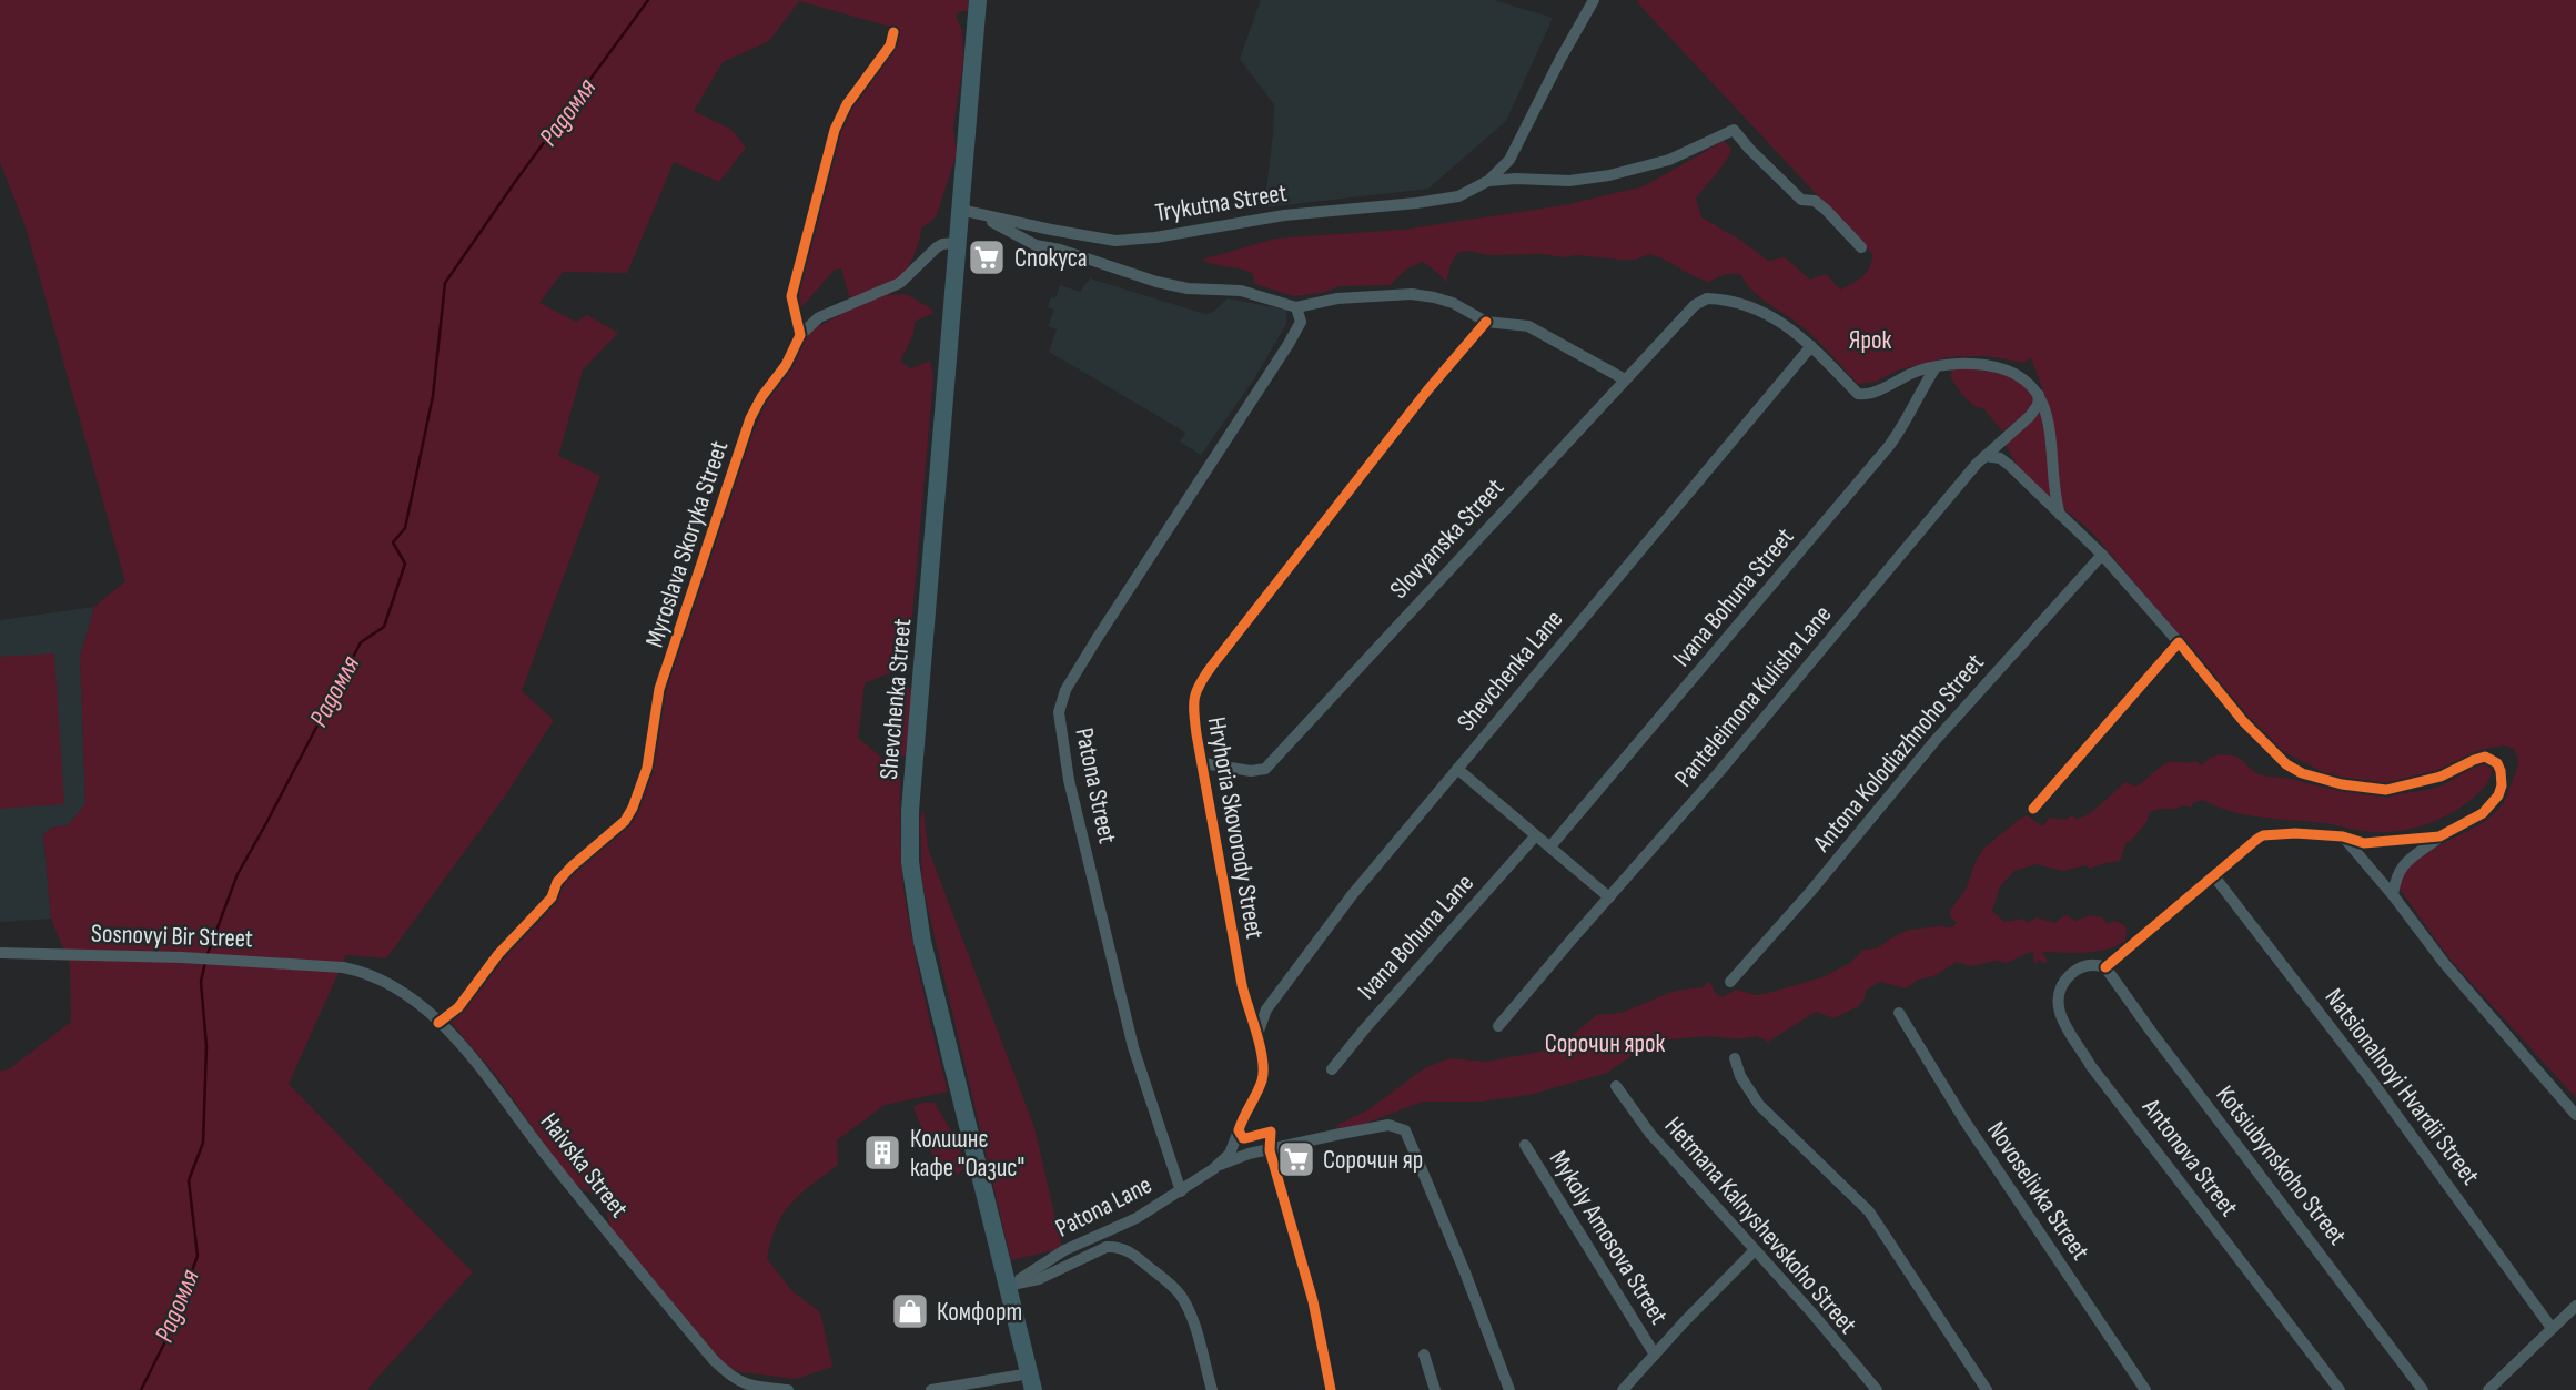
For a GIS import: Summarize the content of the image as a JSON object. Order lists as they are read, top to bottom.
{
  "streets": {
    "main road": ["Shevchenka Street"],
    "street": [
      "Trykutna Street",
      "Slovyanska Street",
      "Myroslava Skoryka Street",
      "Ivana Bohuna Street",
      "Shevchenka Lane",
      "Panteleimona Kulisha Lane",
      "Antona Kolodiazhnoho Street",
      "Patona Street",
      "Hryhoria Skovorody Street",
      "Sosnovyi Bir Street",
      "Ivana Bohuna Lane",
      "Natsionalnoyi Hvardii Street",
      "Antonova Street",
      "Haivska Street",
      "Kotsiubynskoho Street",
      "Novoselivka Street",
      "Patona Lane",
      "Hetmana Kalnyshevskoho Street",
      "Mykoly Amosova Street"
    ]
  },
  "crossings": [
    ["Trykutna Street", "Shevchenka Street"],
    ["Slovyanska Street", "Shevchenka Lane"],
    ["Slovyanska Street", "Hryhoria Skovorody Street"],
    ["Myroslava Skoryka Street", "Shevchenka Street"],
    ["Myroslava Skoryka Street", "Haivska Street"],
    ["Shevchenka Lane", "Hryhoria Skovorody Street"],
    ["Shevchenka Street", "Patona Lane"],
    ["Patona Street", "Patona Lane"],
    ["Hryhoria Skovorody Street", "Patona Lane"],
    ["Sosnovyi Bir Street", "Haivska Street"],
    ["Antonova Street", "Kotsiubynskoho Street"]
  ],
  "water": ["Радомля"],
  "parks": ["Ярок", "Сорочин ярок"],
  "places": {
    "supermarket": ["Спокуса", "Сорочин яр"],
    "building": ["Колишнє кафе \"Оазис\""],
    "shop": ["Комфорт"]
  }
}
